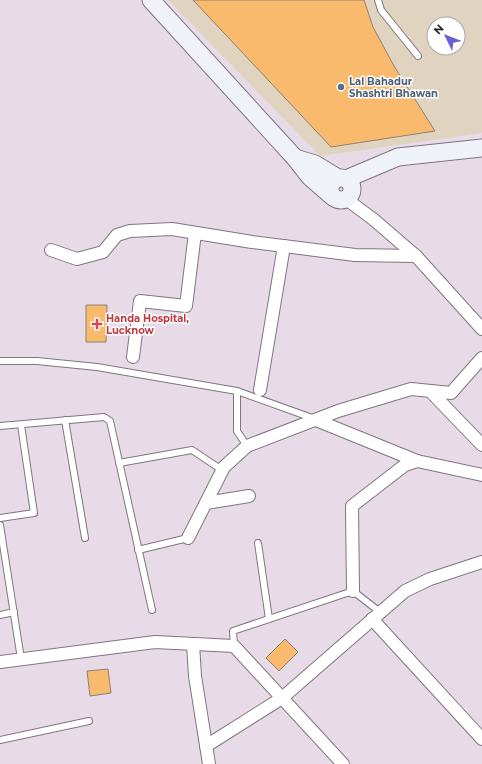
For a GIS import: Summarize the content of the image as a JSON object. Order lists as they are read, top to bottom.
{
  "places": {
    "other": ["Lal Bahadur Shashtri Bhawan"],
    "health": ["Handa Hospital, Lucknow"]
  },
  "north": "top left"
}
